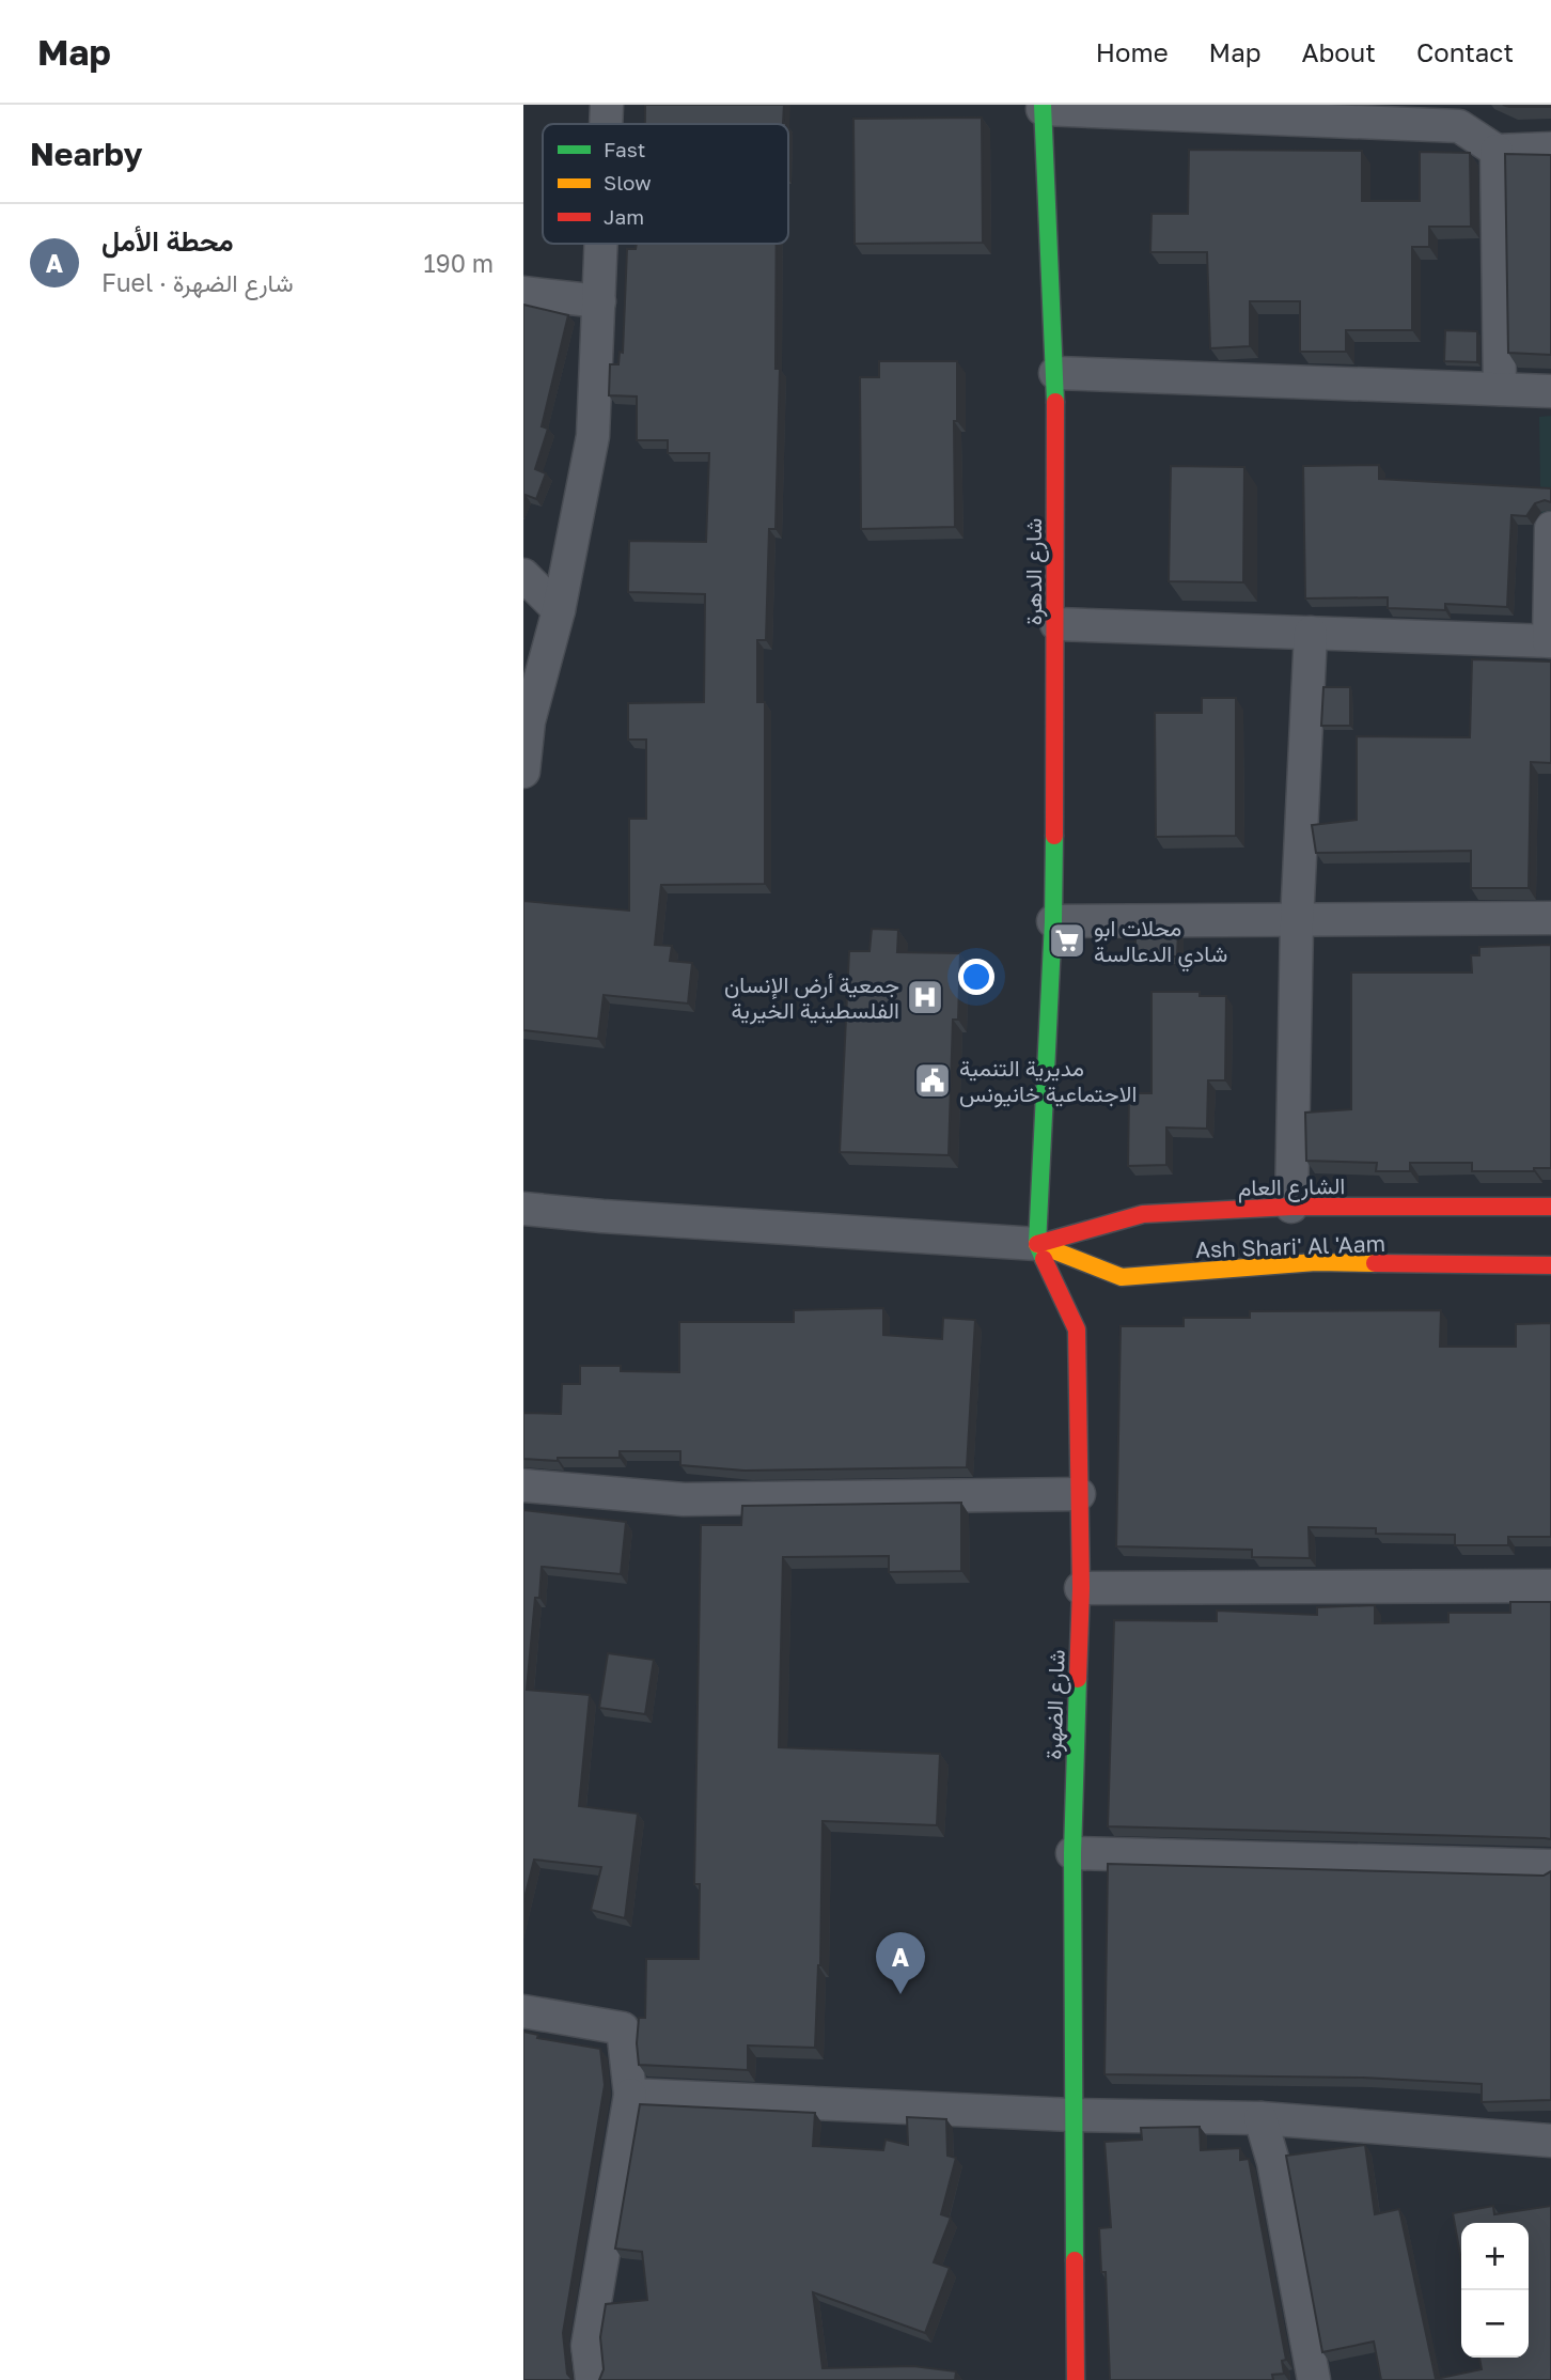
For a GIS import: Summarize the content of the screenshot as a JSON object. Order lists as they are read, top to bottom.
{
  "streets": {
    "street": [
      "شارع الدهرة",
      "الشارع العام",
      "Ash Shari' Al 'Aam",
      "شارع الضهرة"
    ]
  },
  "crossings": [
    ["شارع الدهرة", "شارع الضهرة"],
    ["الشارع العام", "Ash Shari' Al 'Aam"],
    ["الشارع العام", "شارع الضهرة"],
    ["Ash Shari' Al 'Aam", "شارع الضهرة"]
  ],
  "places": {
    "supermarket": ["محلات ابو شادي الدعالسة"],
    "hospital": ["جمعية أرض الإنسان الفلسطينية الخيرية"],
    "public building": ["مديرية التنمية الاجتماعية خانيونس"]
  },
  "legend": ["Fast", "Slow", "Jam"],
  "page": {
    "header": "Map",
    "nav": [
      "Home",
      "Map",
      "About",
      "Contact"
    ],
    "heading": "Nearby",
    "list": [
      {
        "mark": "A",
        "name": "محطة الأمل",
        "note": "Fuel · شارع الضهرة",
        "value": "190 m"
      }
    ],
    "pins": "A",
    "map_buttons": ["+", "−"]
  }
}
